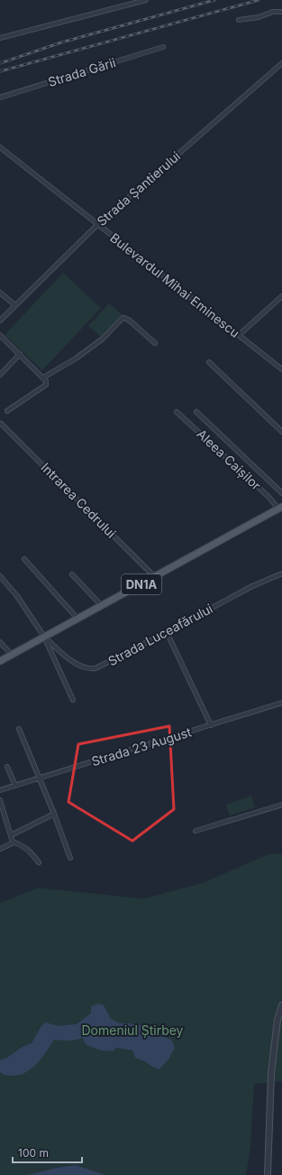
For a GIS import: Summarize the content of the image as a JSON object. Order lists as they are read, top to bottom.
{
  "streets": {
    "main road": ["DN1A"],
    "street": [
      "Strada Gării",
      "Strada Șantierului",
      "Bulevardul Mihai Eminescu",
      "Aleea Caișilor",
      "Intrarea Cedrului",
      "Strada Luceafărului",
      "Strada 23 August"
    ]
  },
  "crossings": [
    ["Strada Șantierului", "Bulevardul Mihai Eminescu"],
    ["Aleea Caișilor", "DN1A"],
    ["Intrarea Cedrului", "DN1A"],
    ["DN1A", "Strada Luceafărului"]
  ],
  "parks": ["Domeniul Știrbey"],
  "scale_bar": "100 m"
}
